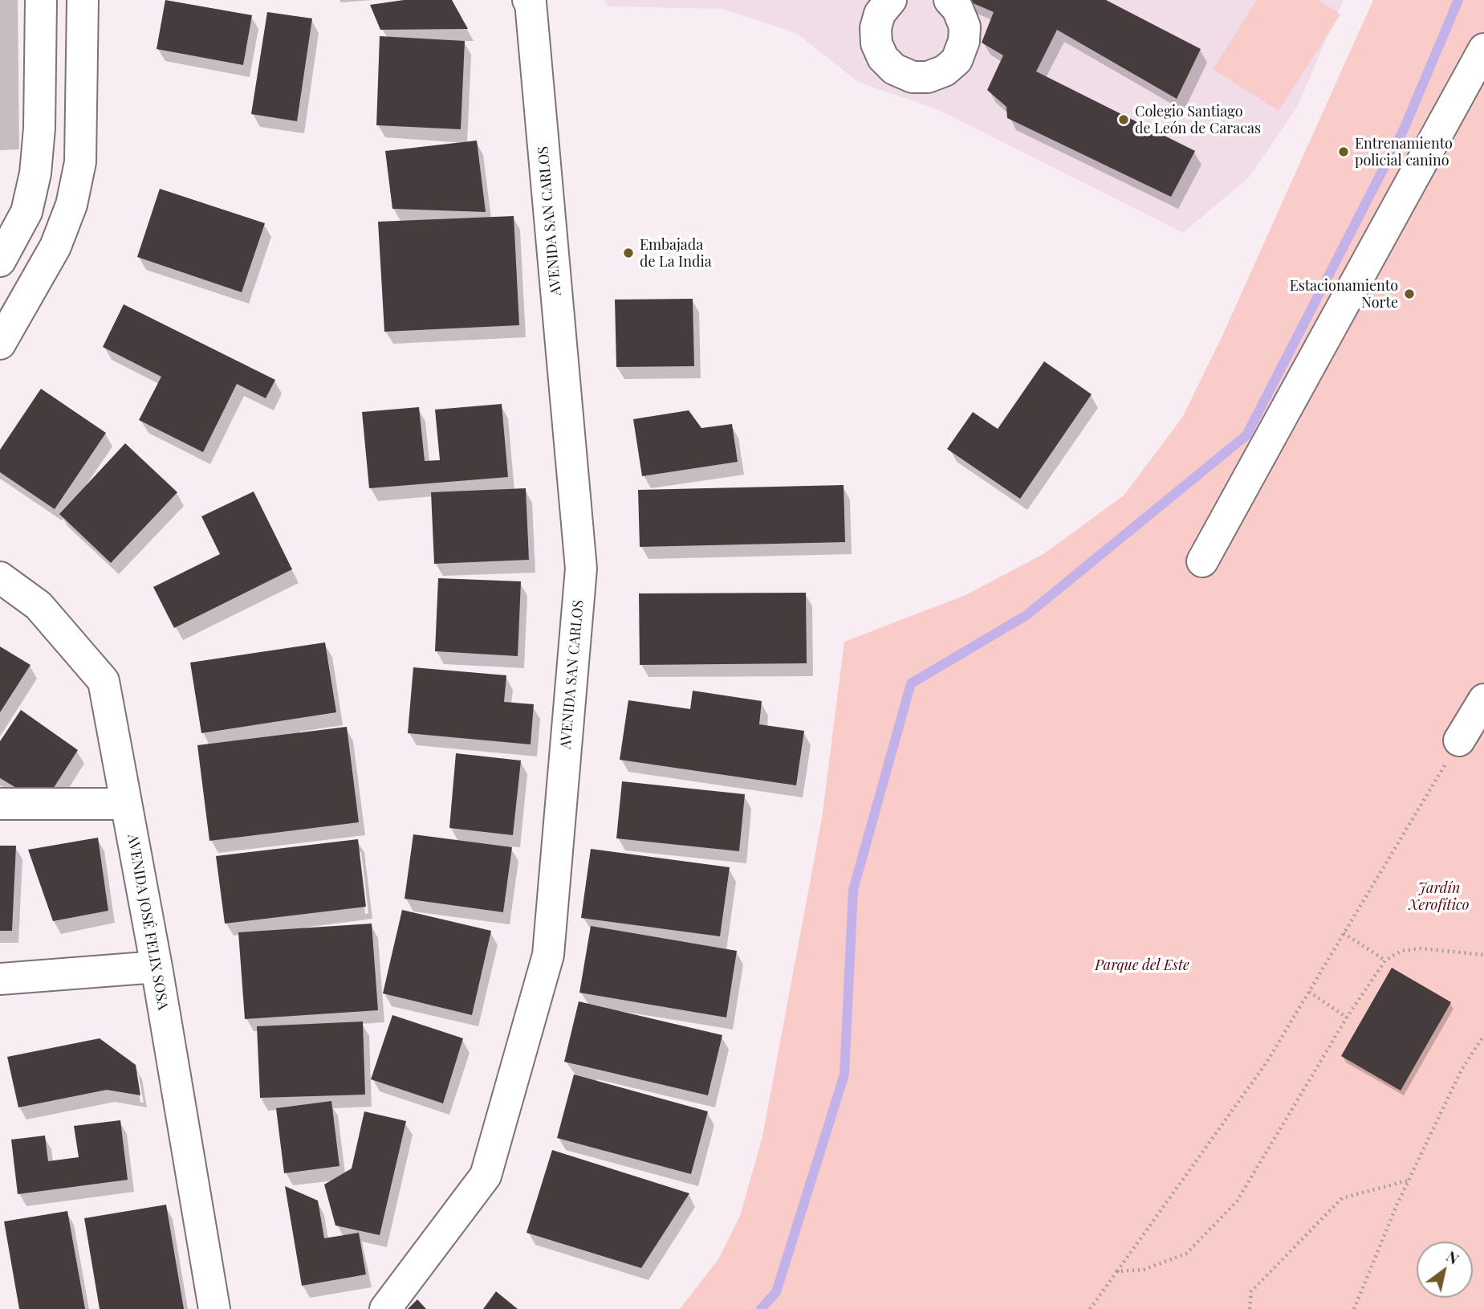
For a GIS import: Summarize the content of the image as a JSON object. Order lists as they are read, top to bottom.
{
  "streets": {
    "street": ["AVENIDA SAN CARLOS", "AVENIDA JOSÉ FELIX SOSA"]
  },
  "parks": ["Jardín Xerofítico", "Parque del Este"],
  "places": [
    "Colegio Santiago de León de Caracas",
    "Entrenamiento policial canino",
    "Embajada de La India",
    "Estacionamiento Norte"
  ],
  "north": "top right"
}
